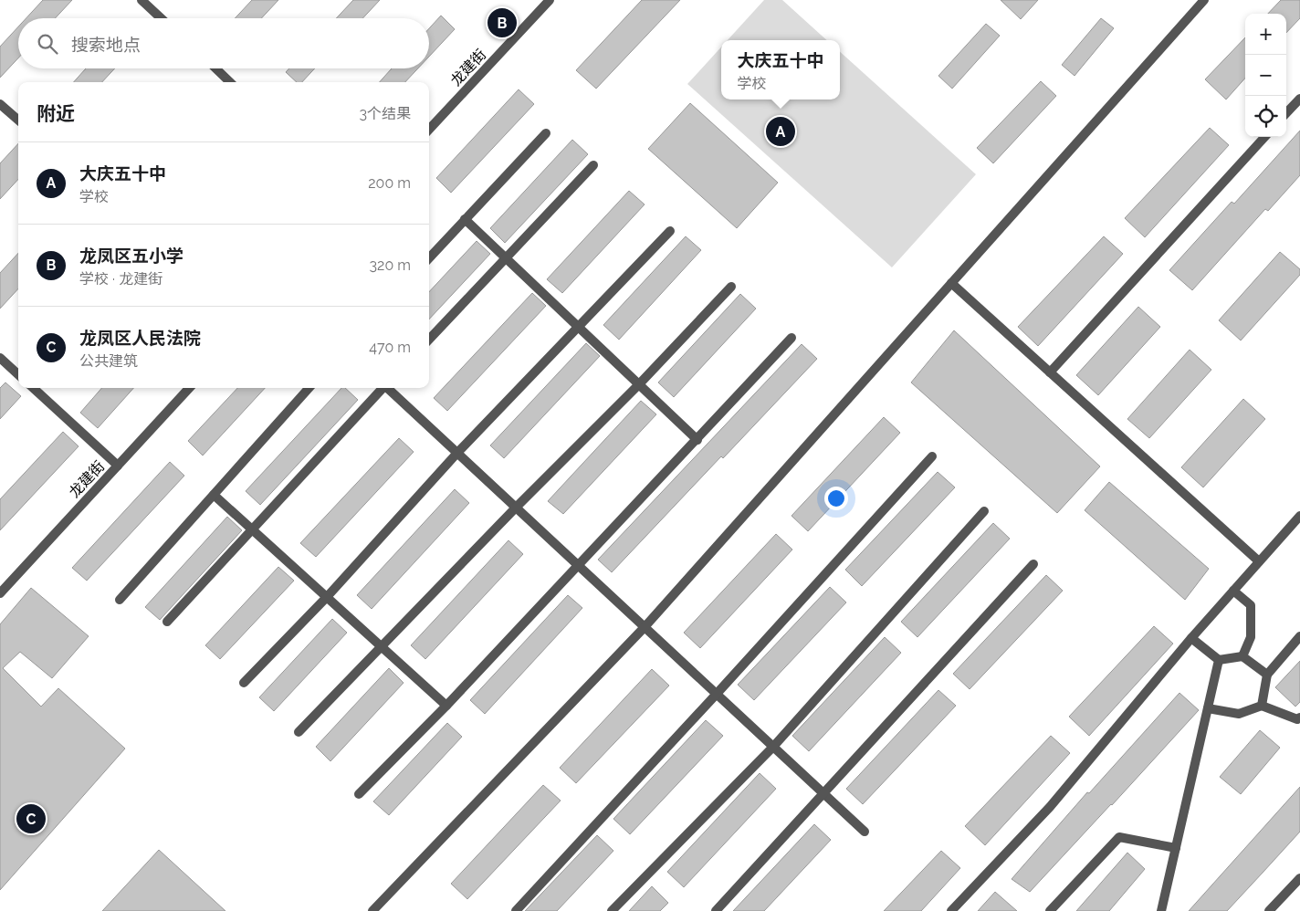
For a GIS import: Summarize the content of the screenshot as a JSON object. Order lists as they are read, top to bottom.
{
  "streets": {
    "street": ["龙建街"]
  },
  "page": {
    "pins": ["B", "A", "C"],
    "map_buttons": ["+", "−"],
    "search": "搜索地点",
    "popup": ["大庆五十中", "学校"],
    "heading": ["附近", "3个结果"],
    "list": [
      {
        "mark": "A",
        "name": "大庆五十中",
        "note": "学校",
        "value": "200 m"
      },
      {
        "mark": "B",
        "name": "龙凤区五小学",
        "note": "学校 · 龙建街",
        "value": "320 m"
      },
      {
        "mark": "C",
        "name": "龙凤区人民法院",
        "note": "公共建筑",
        "value": "470 m"
      }
    ]
  }
}
